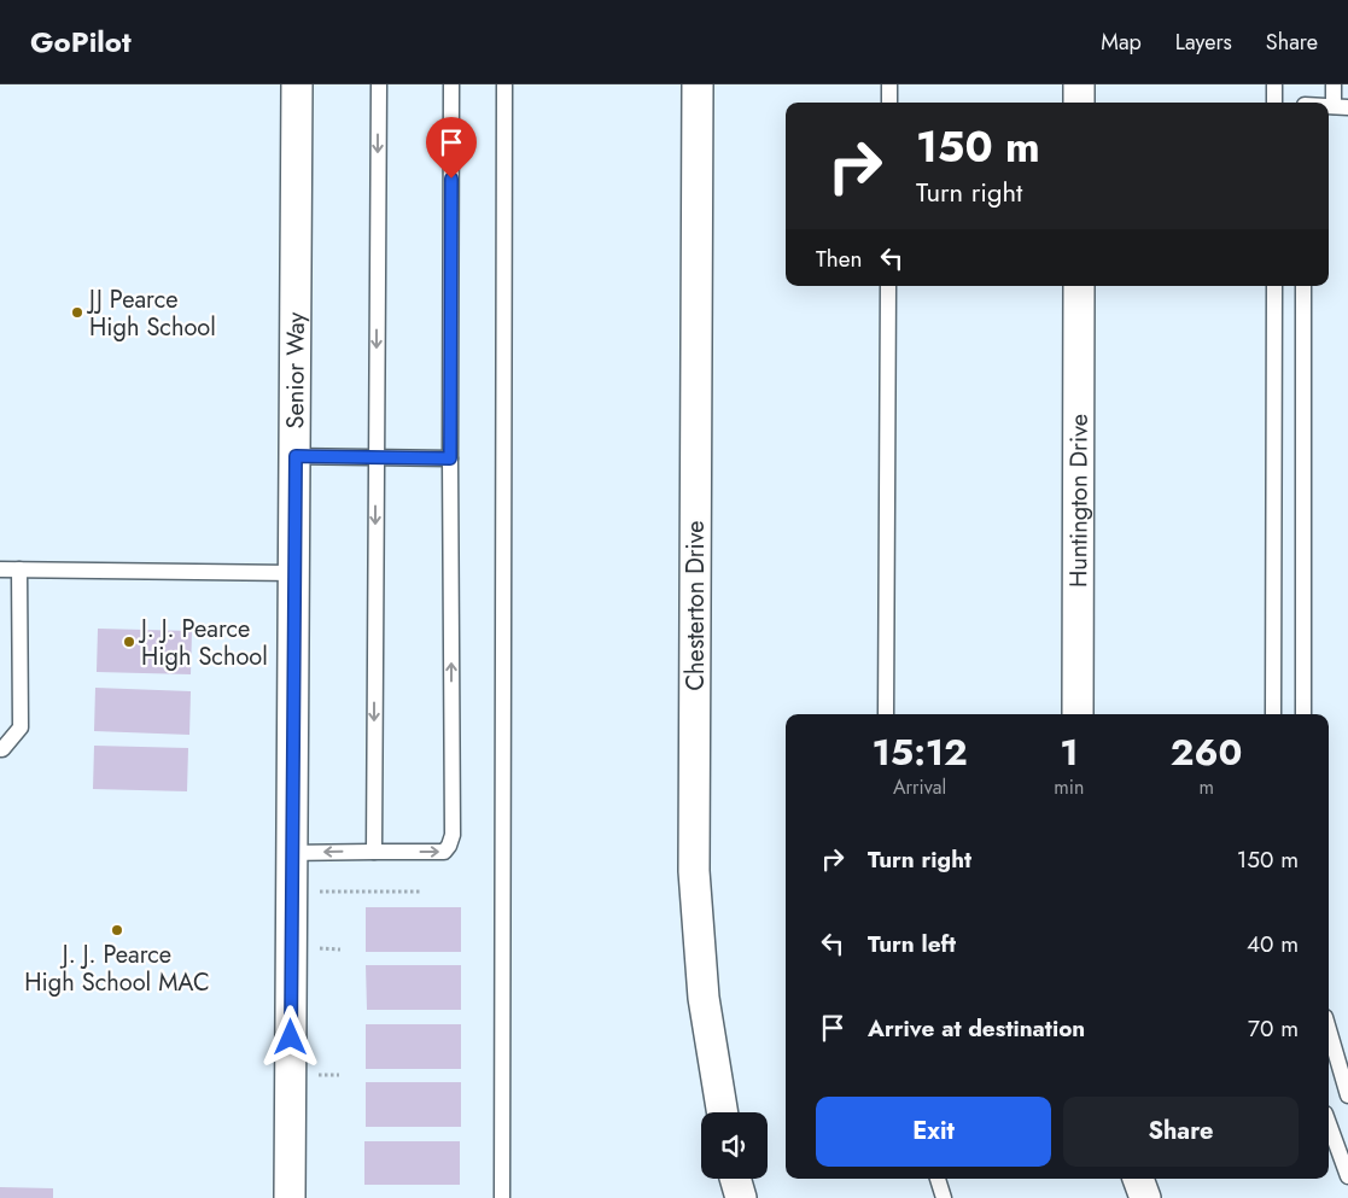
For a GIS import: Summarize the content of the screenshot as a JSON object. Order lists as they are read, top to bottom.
{
  "streets": {
    "street": ["Senior Way", "Huntington Drive", "Chesterton Drive"]
  },
  "places": ["JJ Pearce High School", "J. J. Pearce High School", "J. J. Pearce High School MAC"],
  "page": {
    "header": "GoPilot",
    "nav": ["Map", "Layers", "Share"],
    "turn": ["150 m", "Turn right"],
    "then": "Then",
    "eta": [
      "15:12",
      "Arrival",
      "1",
      "min",
      "260",
      "m"
    ],
    "list": [
      {
        "name": "Turn right",
        "value": "150 m"
      },
      {
        "name": "Turn left",
        "value": "40 m"
      },
      {
        "name": "Arrive at destination",
        "value": "70 m"
      }
    ],
    "buttons": ["Exit", "Share"]
  }
}
